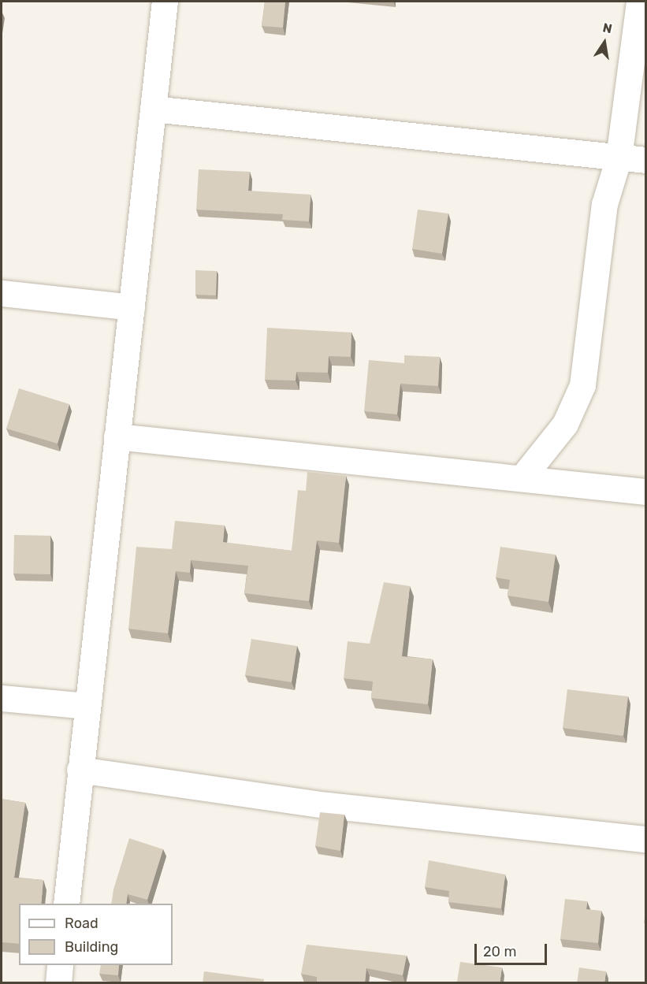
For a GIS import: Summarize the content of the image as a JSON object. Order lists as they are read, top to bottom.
{
  "legend": ["Road", "Building"],
  "scale_bar": "20 m",
  "north": "top"
}
